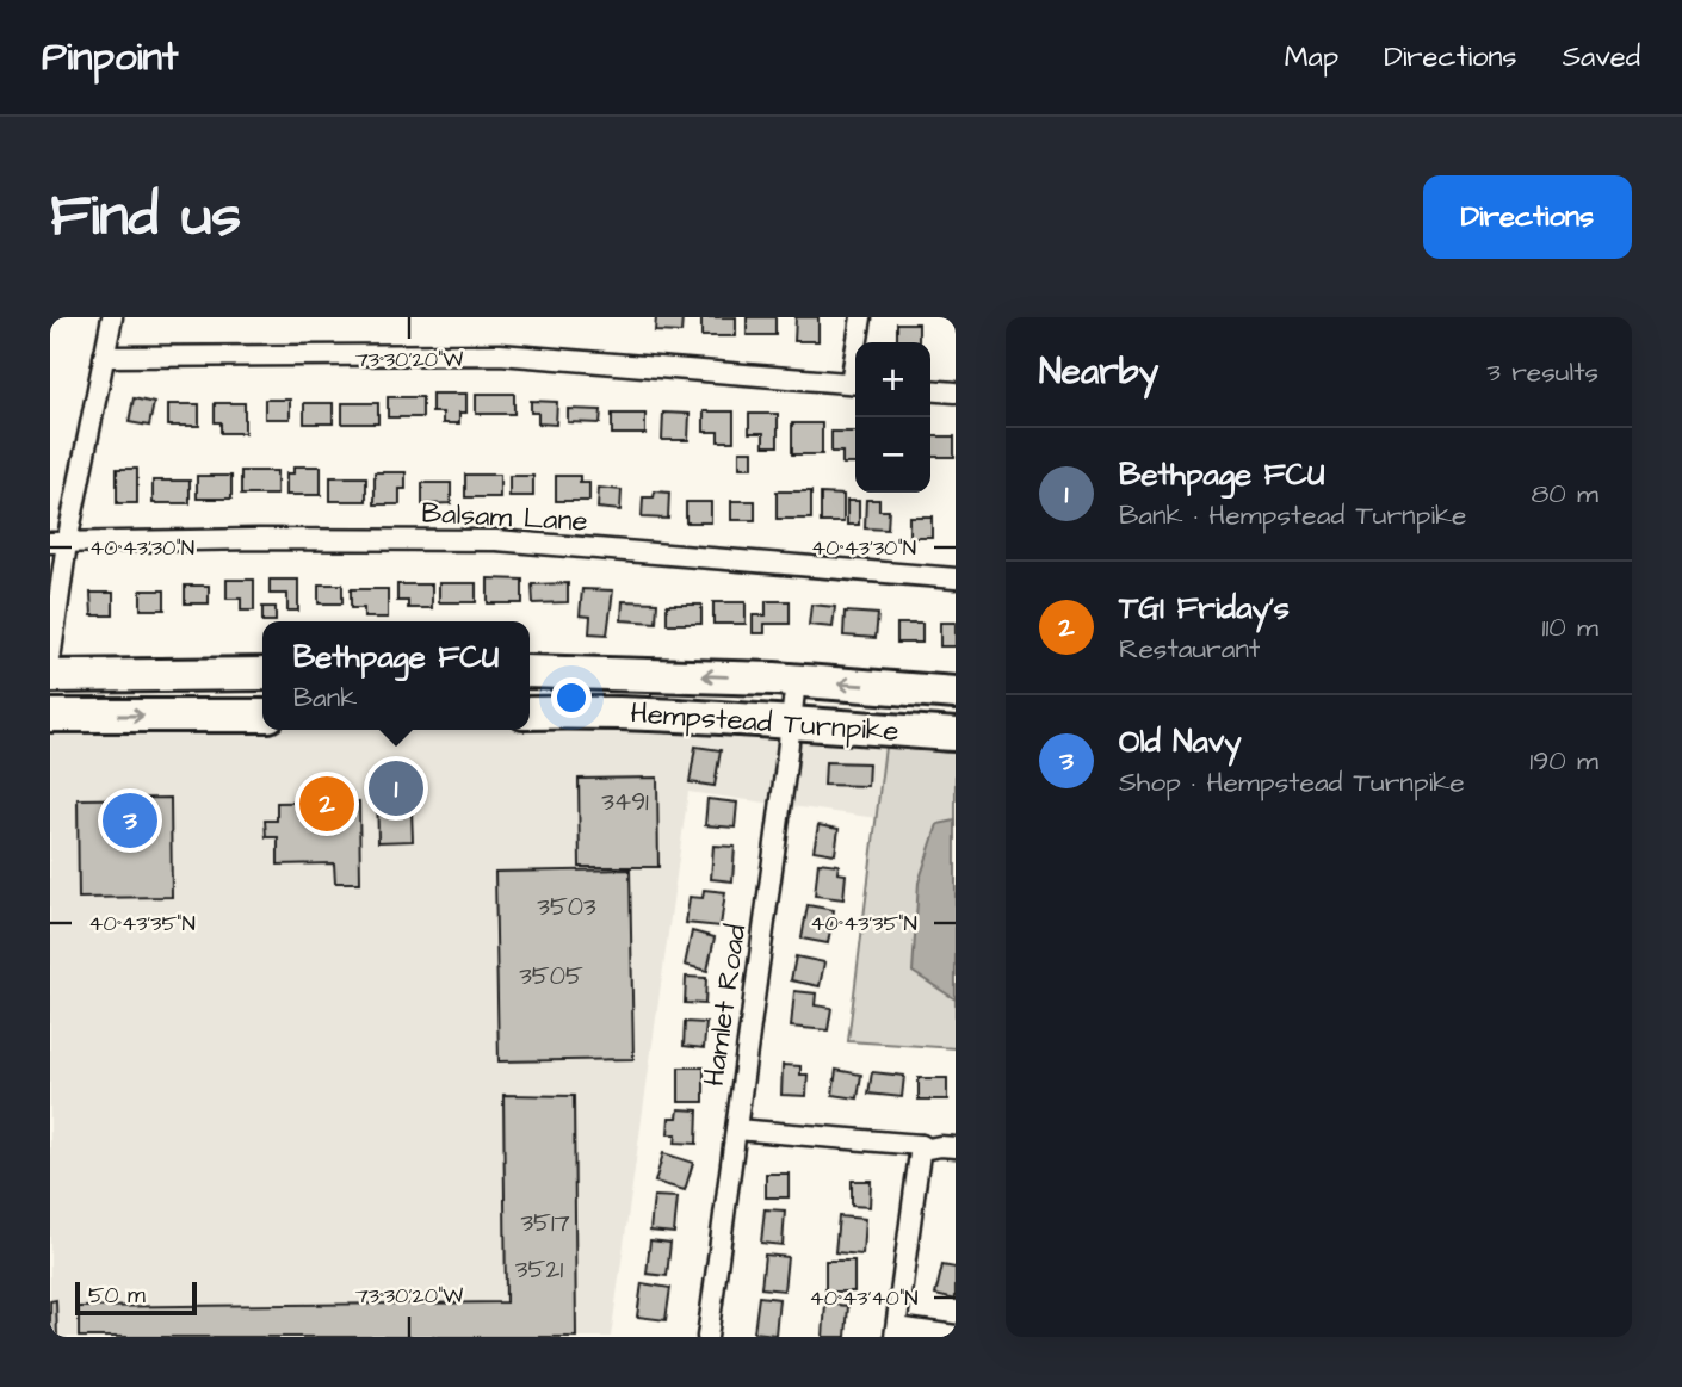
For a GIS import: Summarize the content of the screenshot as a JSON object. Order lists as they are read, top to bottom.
{
  "streets": {
    "main road": ["Hempstead Turnpike"],
    "street": ["Balsam Lane", "Hamlet Road"]
  },
  "crossings": [
    ["Hempstead Turnpike", "Hamlet Road"]
  ],
  "house_numbers": [
    "3491",
    "3503",
    "3505",
    "3517",
    "3521"
  ],
  "scale_bar": "50 m",
  "page": {
    "header": "Pinpoint",
    "nav": ["Map", "Directions", "Saved"],
    "buttons": "Directions",
    "title": "Find us",
    "heading": ["Nearby", "3 results"],
    "map_buttons": ["+", "−"],
    "list": [
      {
        "mark": "1",
        "name": "Bethpage FCU",
        "note": "Bank · Hempstead Turnpike",
        "value": "80 m"
      },
      {
        "mark": "2",
        "name": "TGI Friday's",
        "note": "Restaurant",
        "value": "110 m"
      },
      {
        "mark": "3",
        "name": "Old Navy",
        "note": "Shop · Hempstead Turnpike",
        "value": "190 m"
      }
    ],
    "popup": ["Bethpage FCU", "Bank"],
    "pins": ["1", "2", "3"],
    "scale": "50 m"
  },
  "coordinates": [
    "73°30'20\"W",
    "40°43'30\"N",
    "40°43'35\"N",
    "40°43'40\"N"
  ]
}
